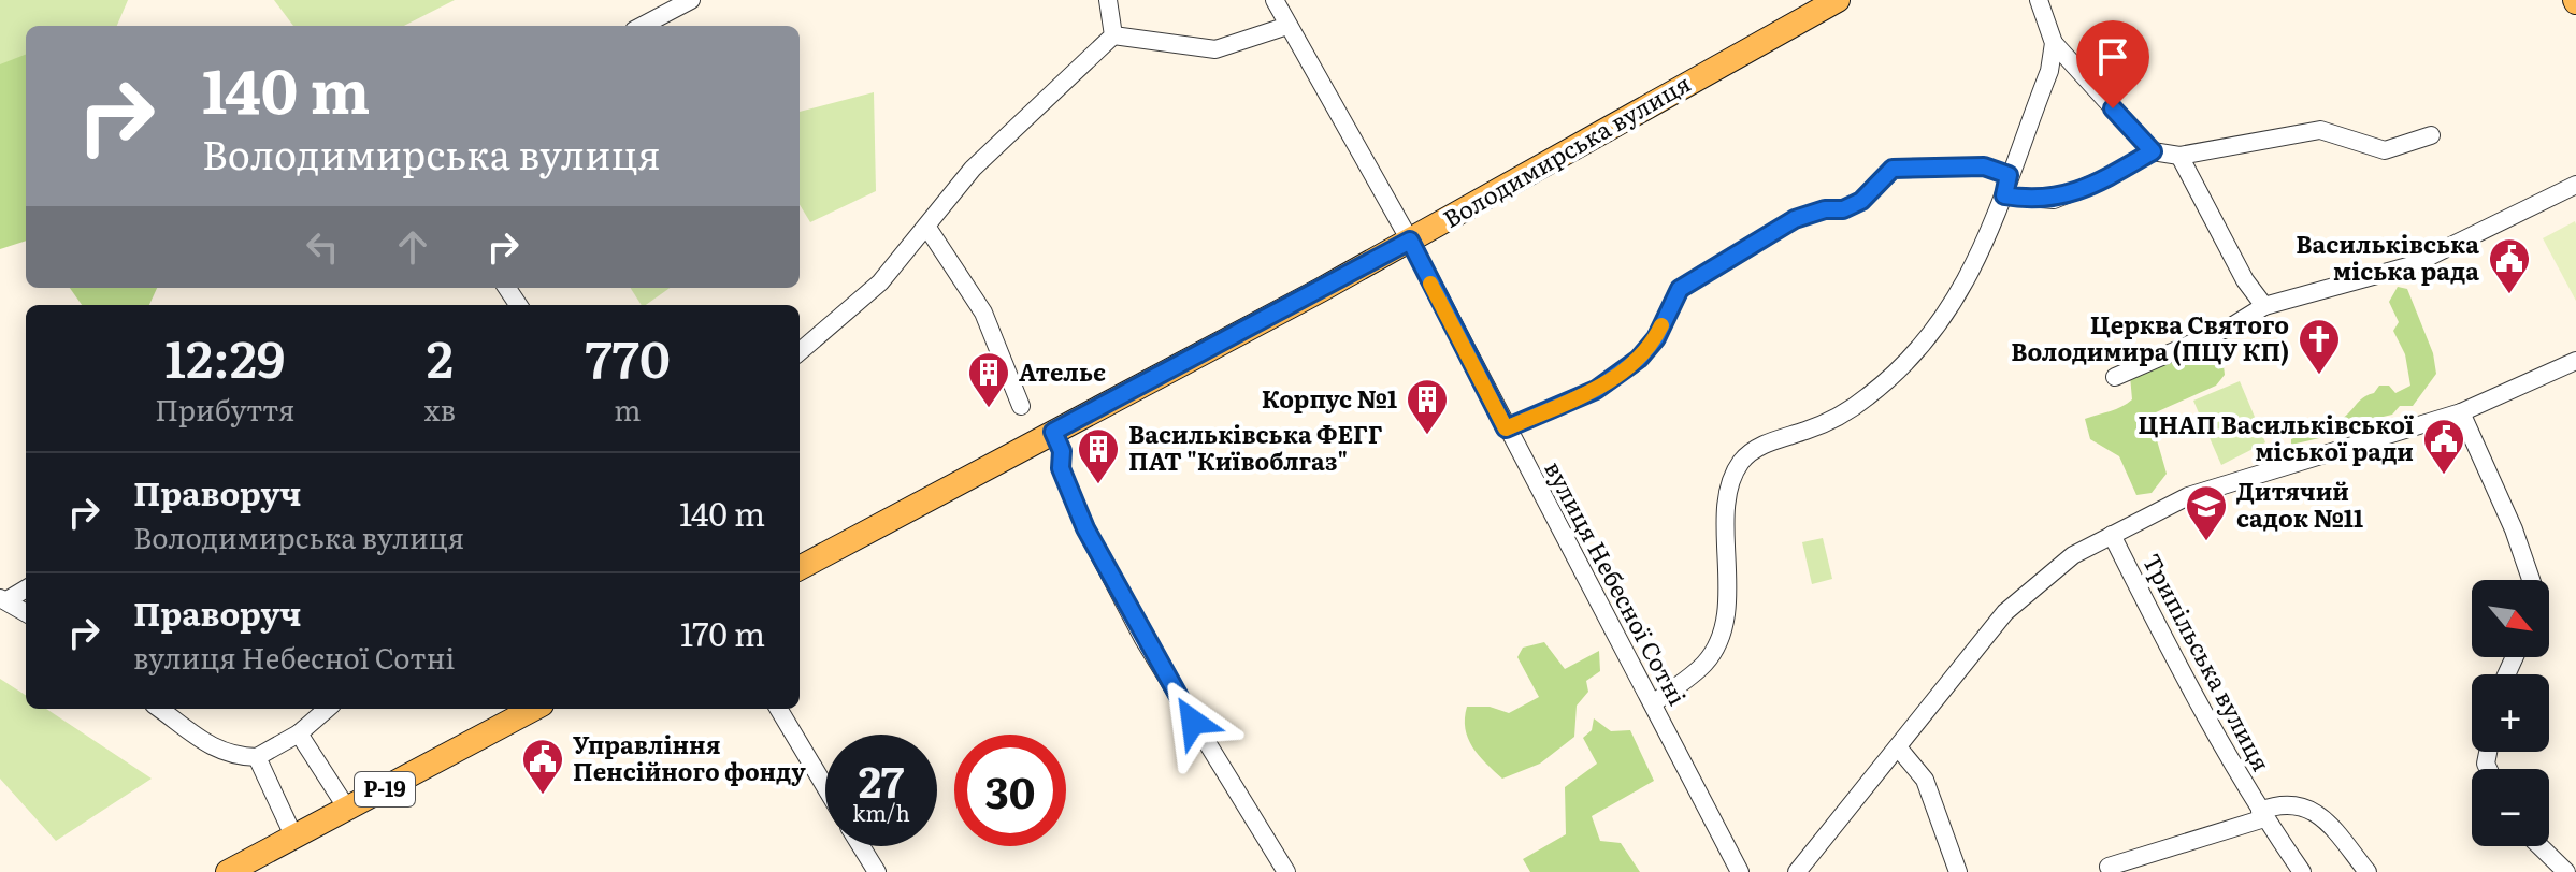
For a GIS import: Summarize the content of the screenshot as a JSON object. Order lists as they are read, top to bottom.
{
  "streets": {
    "main road": ["Володимирська вулиця", "Р-19"],
    "street": ["вулиця Небесної Сотні", "Трипільська вулиця"]
  },
  "crossings": [
    ["Володимирська вулиця", "вулиця Небесної Сотні"]
  ],
  "places": {
    "public building": ["Васильківська міська рада", "ЦНАП Васильківської міської ради", "Управління Пенсійного фонду"],
    "church": ["Церква Святого Володимира (ПЦУ КП)"],
    "building": ["Ательє", "Корпус №1", "Васильківська ФЕГГ ПАТ \"Київоблгаз\""],
    "school or university": ["Дитячий садок №11"]
  },
  "north": "bottom right",
  "page": {
    "turn": ["140 m", "Володимирська вулиця"],
    "eta": [
      "12:29",
      "Прибуття",
      "2",
      "хв",
      "770",
      "m"
    ],
    "list": [
      {
        "name": "Праворуч",
        "note": "Володимирська вулиця",
        "value": "140 m"
      },
      {
        "name": "Праворуч",
        "note": "вулиця Небесної Сотні",
        "value": "170 m"
      }
    ],
    "map_buttons": ["+", "−"],
    "speed": "27 km/h",
    "limit": "30"
  }
}
